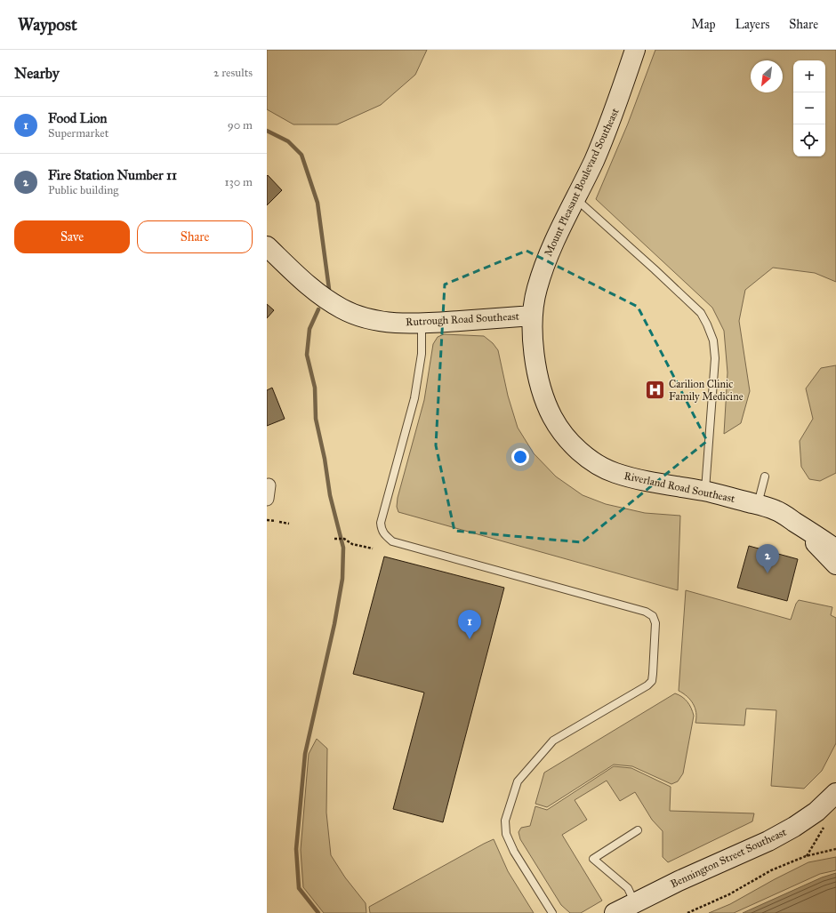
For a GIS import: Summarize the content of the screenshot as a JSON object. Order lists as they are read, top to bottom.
{
  "streets": {
    "main road": [
      "Mount Pleasant Boulevard Southeast",
      "Rutrough Road Southeast",
      "Riverland Road Southeast",
      "Bennington Street Southeast"
    ]
  },
  "crossings": [
    ["Mount Pleasant Boulevard Southeast", "Rutrough Road Southeast"],
    ["Mount Pleasant Boulevard Southeast", "Riverland Road Southeast"],
    ["Rutrough Road Southeast", "Riverland Road Southeast"]
  ],
  "places": {
    "hospital": ["Carilion Clinic Family Medicine"]
  },
  "north": "bottom left",
  "page": {
    "header": "Waypost",
    "nav": ["Map", "Layers", "Share"],
    "heading": ["Nearby", "2 results"],
    "map_buttons": ["+", "−"],
    "list": [
      {
        "mark": "1",
        "name": "Food Lion",
        "note": "Supermarket",
        "value": "90 m"
      },
      {
        "mark": "2",
        "name": "Fire Station Number 11",
        "note": "Public building",
        "value": "130 m"
      }
    ],
    "buttons": ["Save", "Share"],
    "pins": ["2", "1"]
  }
}
